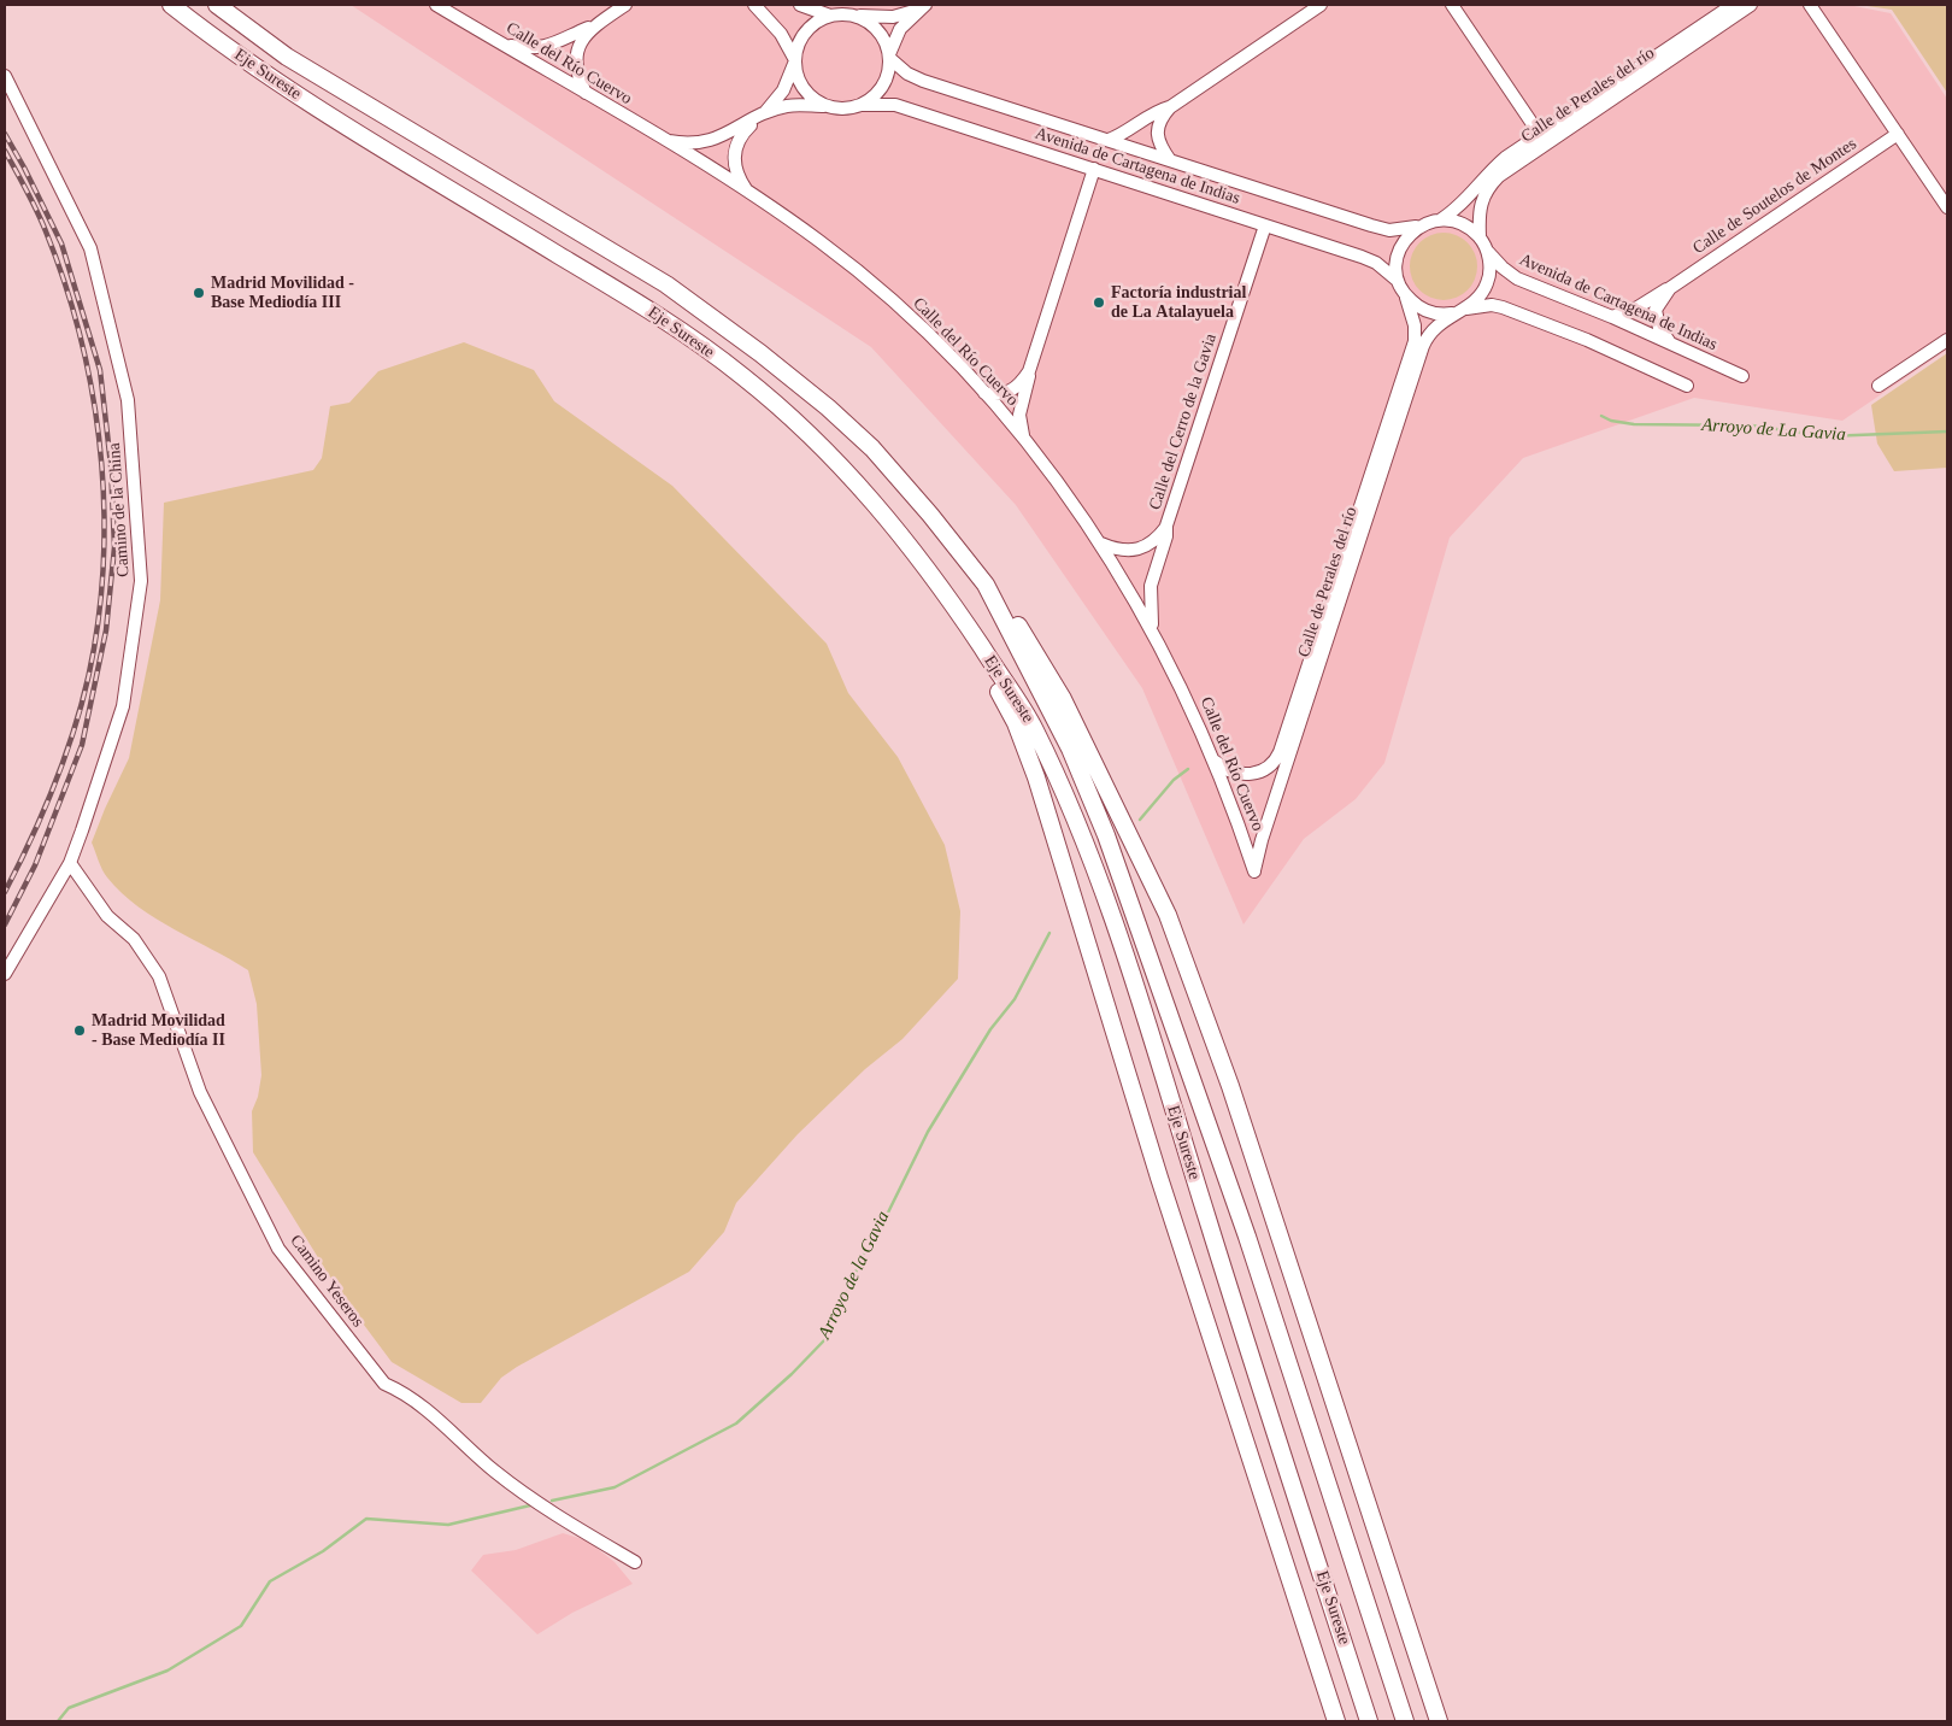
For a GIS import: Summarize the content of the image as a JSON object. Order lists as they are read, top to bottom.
{
  "streets": {
    "highway": ["Eje Sureste"],
    "street": [
      "Calle del Río Cuervo",
      "Calle de Perales del río",
      "Avenida de Cartagena de Indias",
      "Calle de Soutelos de Montes",
      "Calle del Cerro de la Gavia",
      "Camino de la China",
      "Camino Yeseros"
    ]
  },
  "crossings": [
    ["Calle del Río Cuervo", "Calle de Perales del río"],
    ["Calle del Río Cuervo", "Calle del Cerro de la Gavia"],
    ["Calle de Perales del río", "Avenida de Cartagena de Indias"],
    ["Avenida de Cartagena de Indias", "Calle de Soutelos de Montes"],
    ["Avenida de Cartagena de Indias", "Calle del Cerro de la Gavia"],
    ["Camino de la China", "Camino Yeseros"]
  ],
  "water": ["Arroyo de La Gavia", "Arroyo de la Gavia"],
  "places": ["Madrid Movilidad - Base Mediodía III", "Factoría industrial de La Atalayuela", "Madrid Movilidad - Base Mediodía II"]
}
